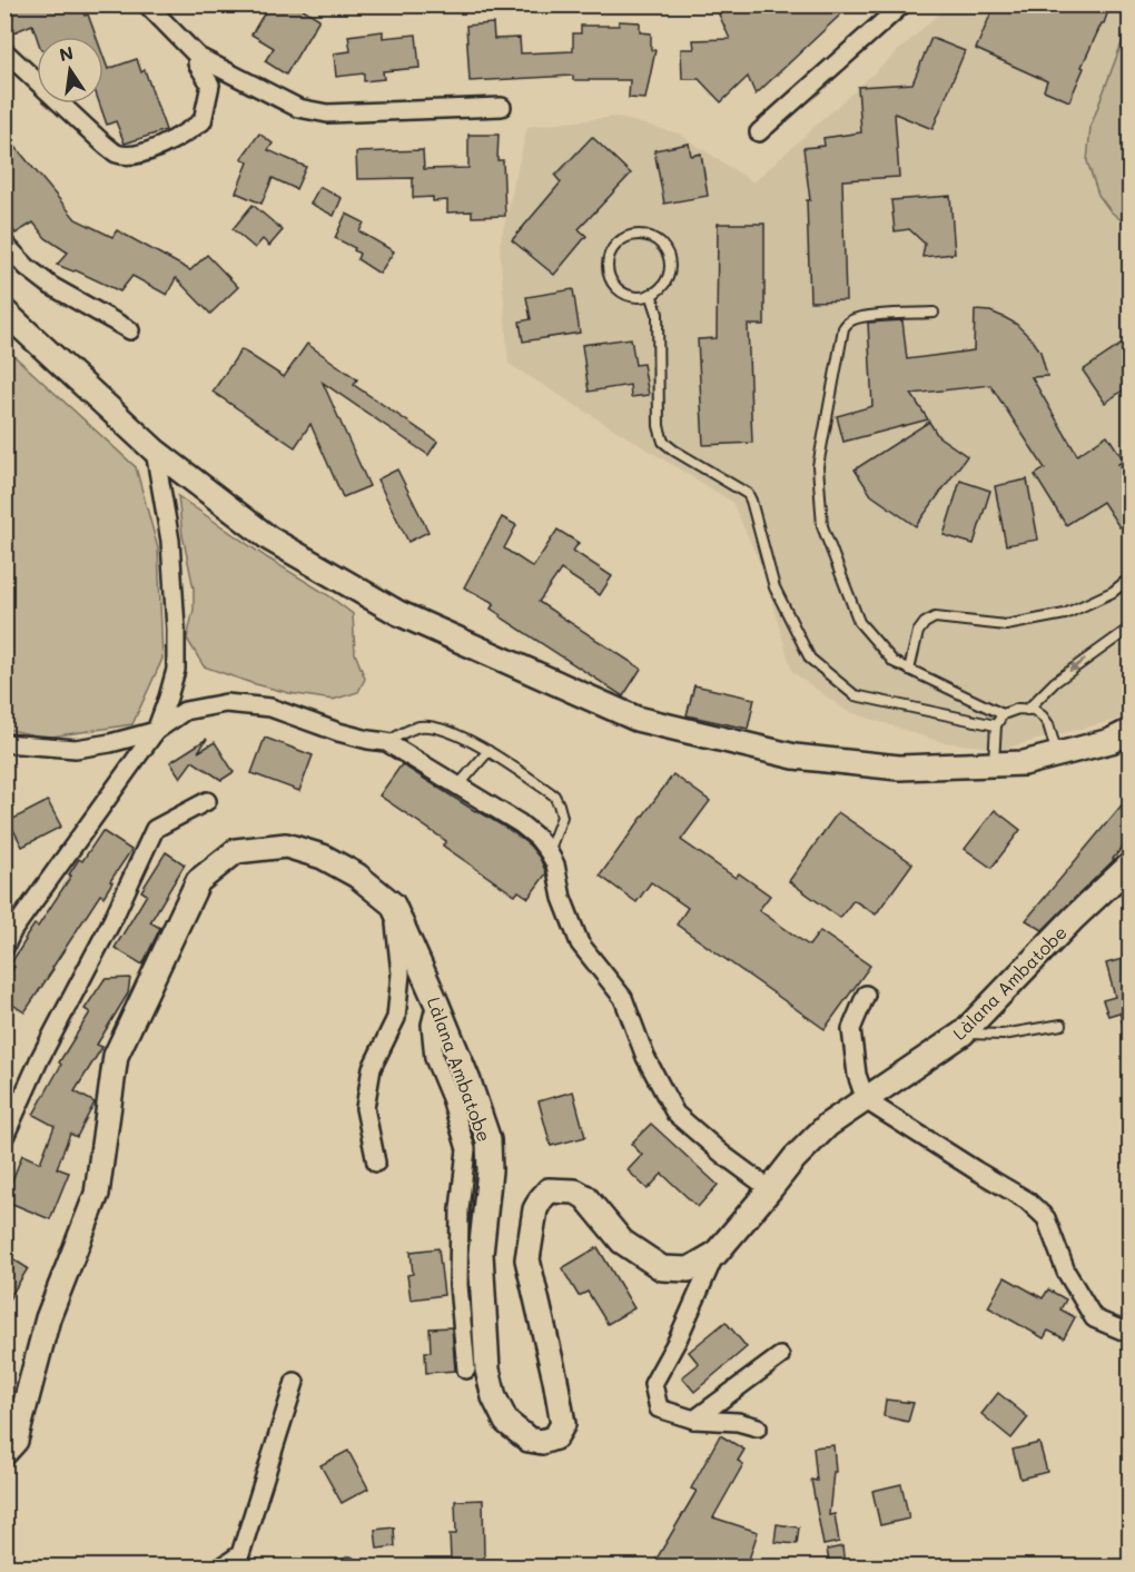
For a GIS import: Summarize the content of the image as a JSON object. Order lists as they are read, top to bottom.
{
  "streets": {
    "street": ["Làlana Ambatobe"]
  },
  "north": "top"
}
